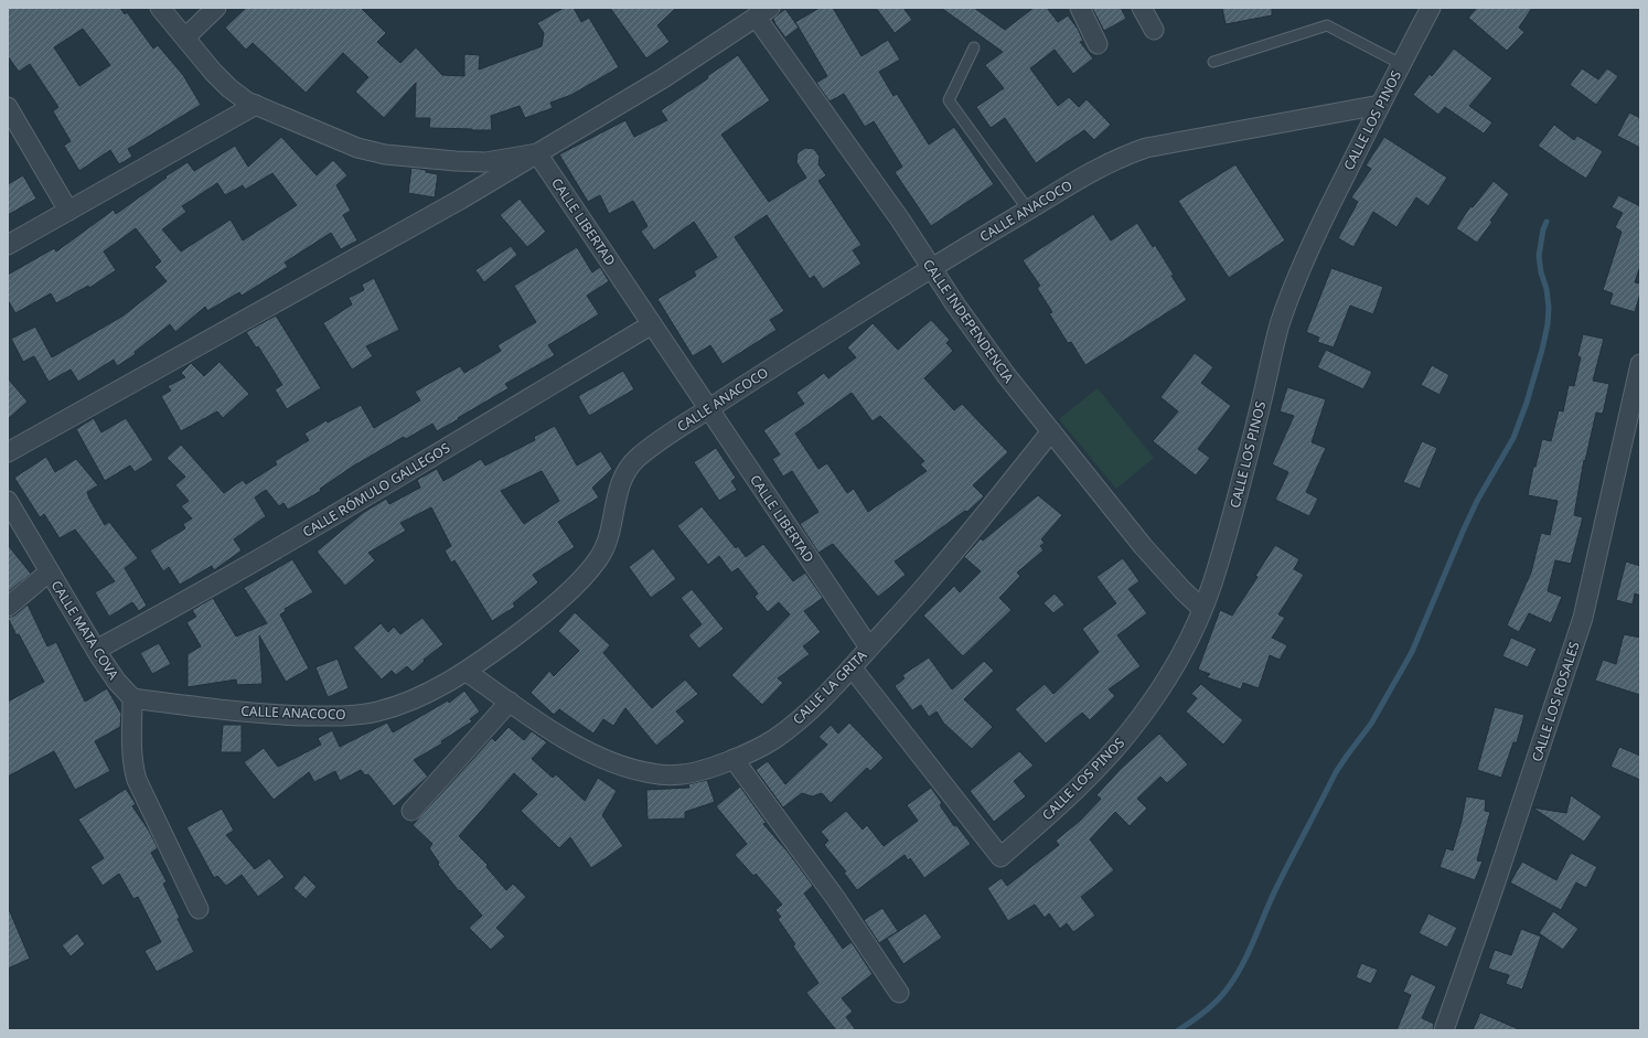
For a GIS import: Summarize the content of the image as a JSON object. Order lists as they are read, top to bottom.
{
  "streets": {
    "street": [
      "CALLE LOS PINOS",
      "CALLE ANACOCO",
      "CALLE LIBERTAD",
      "CALLE INDEPENDENCIA",
      "CALLE RÓMULO GALLEGOS",
      "CALLE MATA COVA",
      "CALLE LA GRITA",
      "CALLE LOS ROSALES"
    ]
  },
  "crossings": [
    ["CALLE LOS PINOS", "CALLE ANACOCO"],
    ["CALLE LOS PINOS", "CALLE INDEPENDENCIA"],
    ["CALLE LOS PINOS", "CALLE LA GRITA"],
    ["CALLE ANACOCO", "CALLE LIBERTAD"],
    ["CALLE ANACOCO", "CALLE INDEPENDENCIA"],
    ["CALLE ANACOCO", "CALLE MATA COVA"],
    ["CALLE ANACOCO", "CALLE LA GRITA"],
    ["CALLE LIBERTAD", "CALLE RÓMULO GALLEGOS"],
    ["CALLE LIBERTAD", "CALLE LA GRITA"],
    ["CALLE INDEPENDENCIA", "CALLE LA GRITA"],
    ["CALLE RÓMULO GALLEGOS", "CALLE MATA COVA"]
  ]
}
